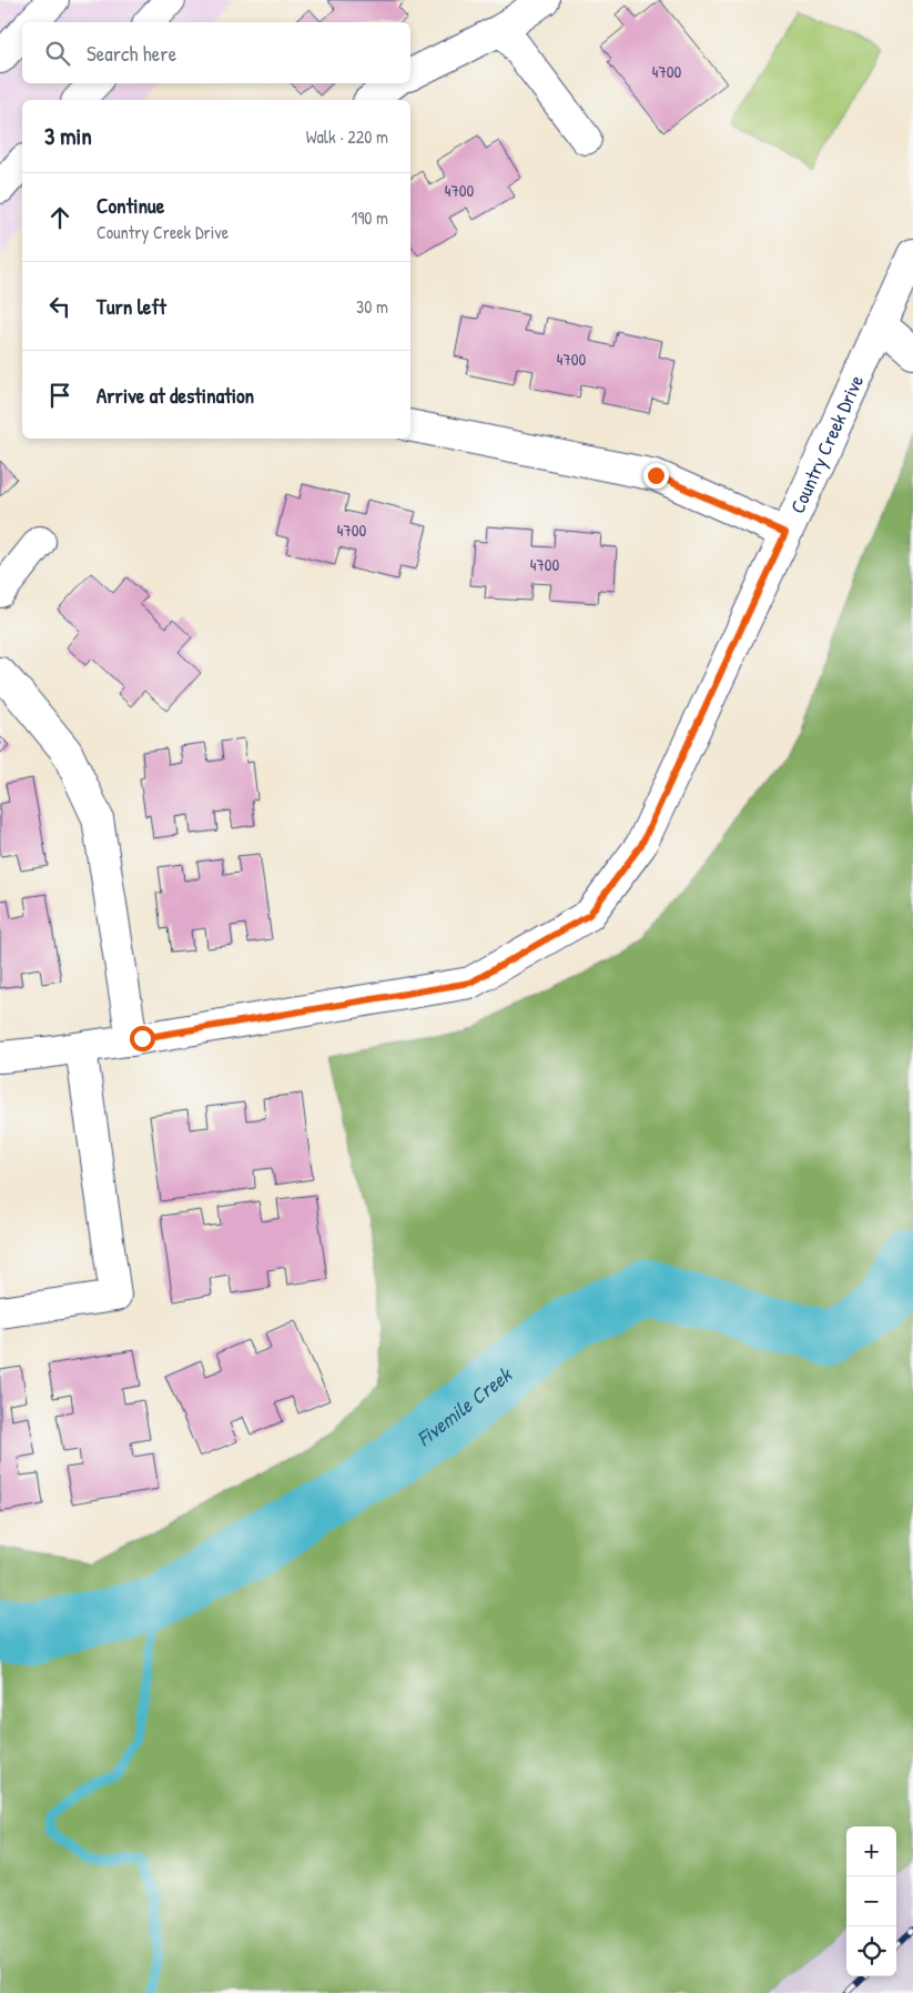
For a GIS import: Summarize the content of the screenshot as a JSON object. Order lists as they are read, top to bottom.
{
  "streets": {
    "street": ["Country Creek Drive"]
  },
  "water": ["Fivemile Creek"],
  "house_numbers": [
    "4700",
    "4700",
    "4700",
    "4700",
    "4700"
  ],
  "page": {
    "search": "Search here",
    "heading": ["3 min", "Walk · 220 m"],
    "list": [
      ["Continue", "Country Creek Drive", "190 m"],
      ["Turn left", "30 m"],
      "Arrive at destination"
    ],
    "map_buttons": ["+", "−"]
  }
}
